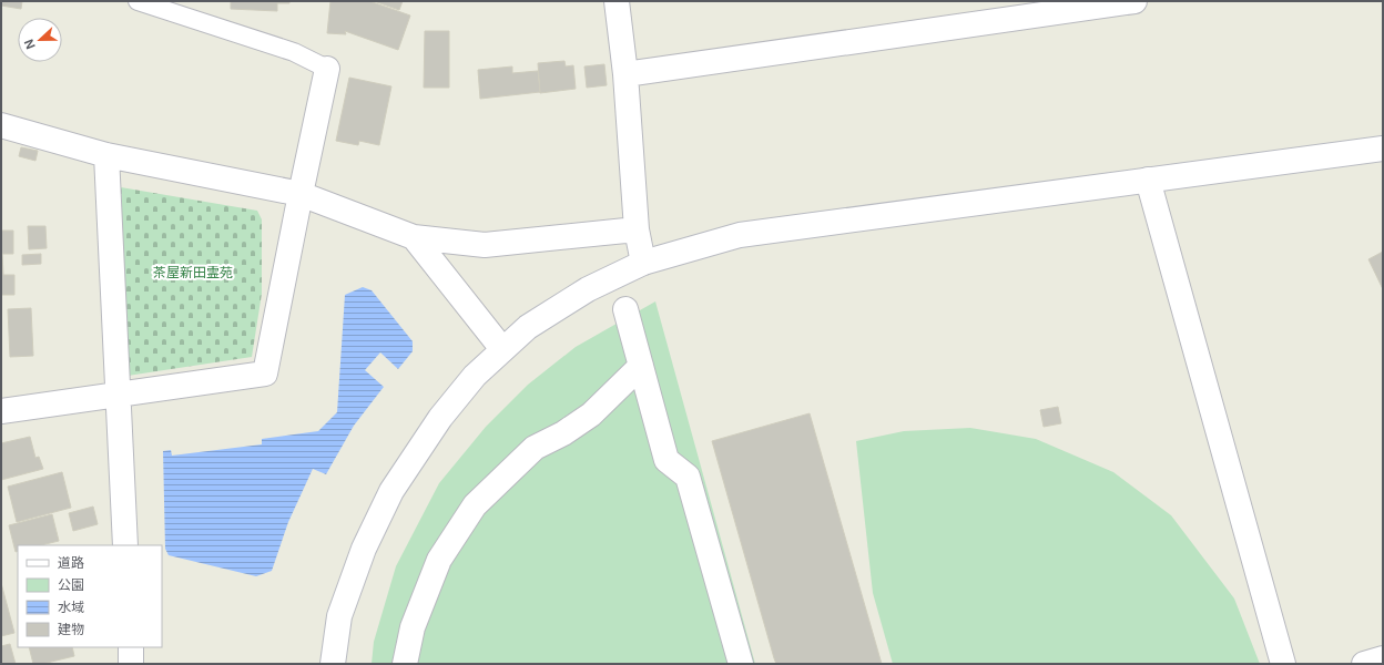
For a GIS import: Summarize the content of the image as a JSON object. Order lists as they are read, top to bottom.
{
  "parks": ["茶屋新田霊苑"],
  "legend": [
    "道路",
    "公園",
    "水域",
    "建物"
  ],
  "north": "left"
}
